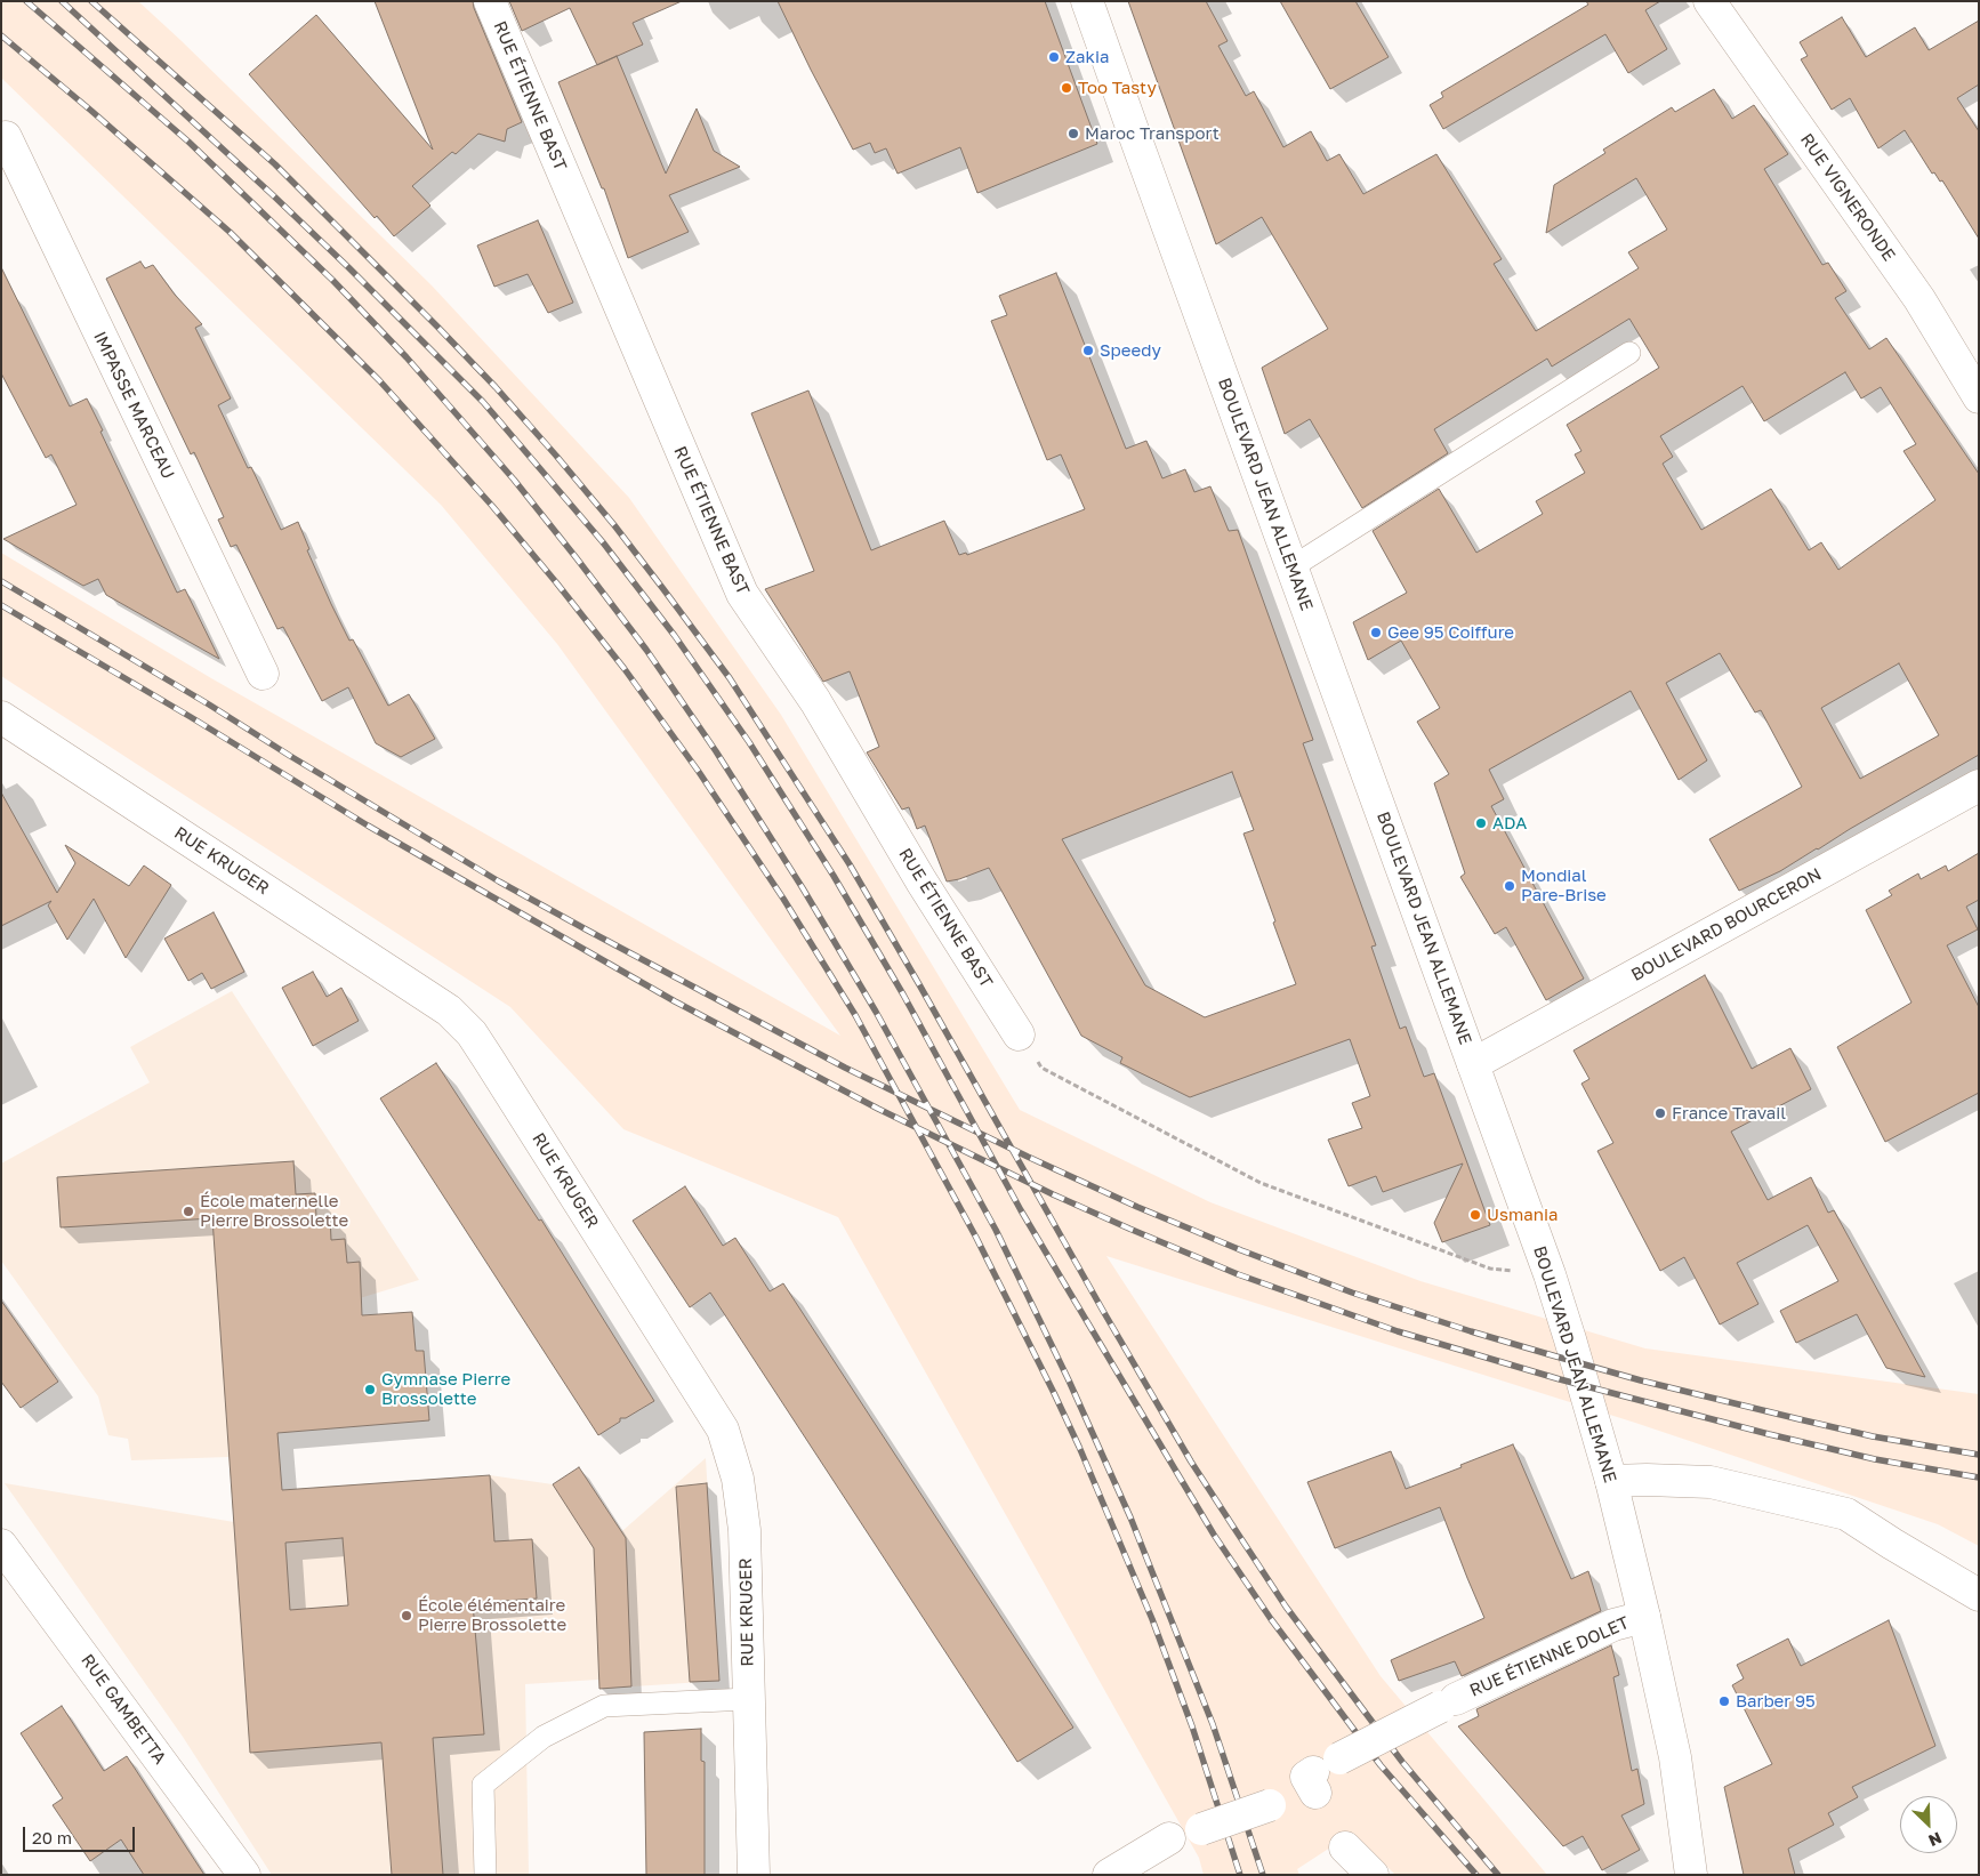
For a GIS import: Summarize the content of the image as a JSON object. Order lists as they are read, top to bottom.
{
  "streets": {
    "street": [
      "RUE ÉTIENNE BAST",
      "RUE VIGNERONDE",
      "IMPASSE MARCEAU",
      "BOULEVARD JEAN ALLEMANE",
      "RUE KRUGER",
      "BOULEVARD BOURCERON",
      "RUE ÉTIENNE DOLET",
      "RUE GAMBETTA"
    ]
  },
  "crossings": [
    ["BOULEVARD JEAN ALLEMANE", "BOULEVARD BOURCERON"],
    ["BOULEVARD JEAN ALLEMANE", "RUE ÉTIENNE DOLET"]
  ],
  "places": [
    "Zakia",
    "Too Tasty",
    "Maroc Transport",
    "Speedy",
    "Gee 95 Coiffure",
    "ADA",
    "Mondial Pare-Brise",
    "France Travail",
    "École maternelle Pierre Brossolette",
    "Usmania",
    "Gymnase Pierre Brossolette",
    "École élémentaire Pierre Brossolette",
    "Barber 95"
  ],
  "scale_bar": "20 m",
  "north": "bottom right"
}
